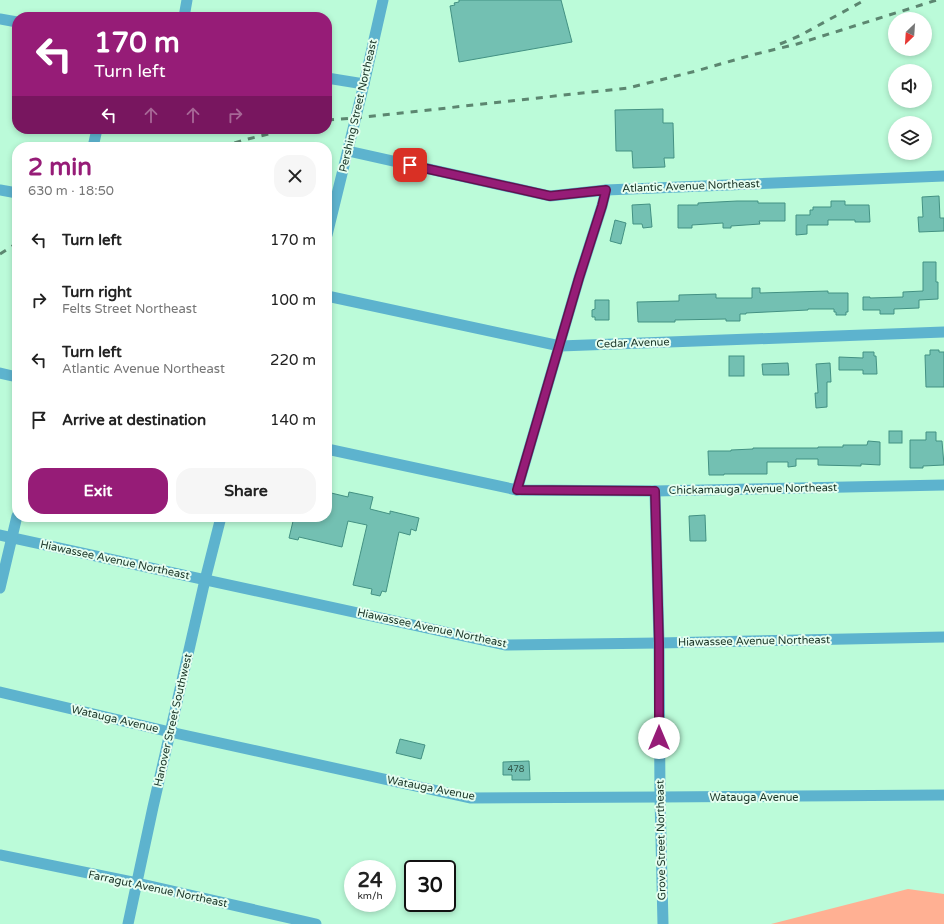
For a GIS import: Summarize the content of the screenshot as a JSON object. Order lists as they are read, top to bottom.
{
  "streets": {
    "street": [
      "Pershing Street Northeast",
      "Atlantic Avenue Northeast",
      "Cedar Avenue",
      "Chickamauga Avenue Northeast",
      "Hiawassee Avenue Northeast",
      "Watauga Avenue",
      "Hanover Street Southwest",
      "Grove Street Northeast",
      "Farragut Avenue Northeast"
    ]
  },
  "crossings": [
    ["Pershing Street Northeast", "Atlantic Avenue Northeast"],
    ["Chickamauga Avenue Northeast", "Grove Street Northeast"],
    ["Hiawassee Avenue Northeast", "Hanover Street Southwest"],
    ["Hiawassee Avenue Northeast", "Grove Street Northeast"],
    ["Watauga Avenue", "Hanover Street Southwest"],
    ["Watauga Avenue", "Grove Street Northeast"],
    ["Hanover Street Southwest", "Farragut Avenue Northeast"]
  ],
  "house_numbers": ["478"],
  "north": "bottom left",
  "page": {
    "turn": ["170 m", "Turn left"],
    "heading": ["2 min", "630 m · 18:50"],
    "list": [
      {
        "name": "Turn left",
        "value": "170 m"
      },
      {
        "name": "Turn right",
        "note": "Felts Street Northeast",
        "value": "100 m"
      },
      {
        "name": "Turn left",
        "note": "Atlantic Avenue Northeast",
        "value": "220 m"
      },
      {
        "name": "Arrive at destination",
        "value": "140 m"
      }
    ],
    "buttons": ["Exit", "Share"],
    "speed": "24 km/h",
    "limit": "30"
  }
}
